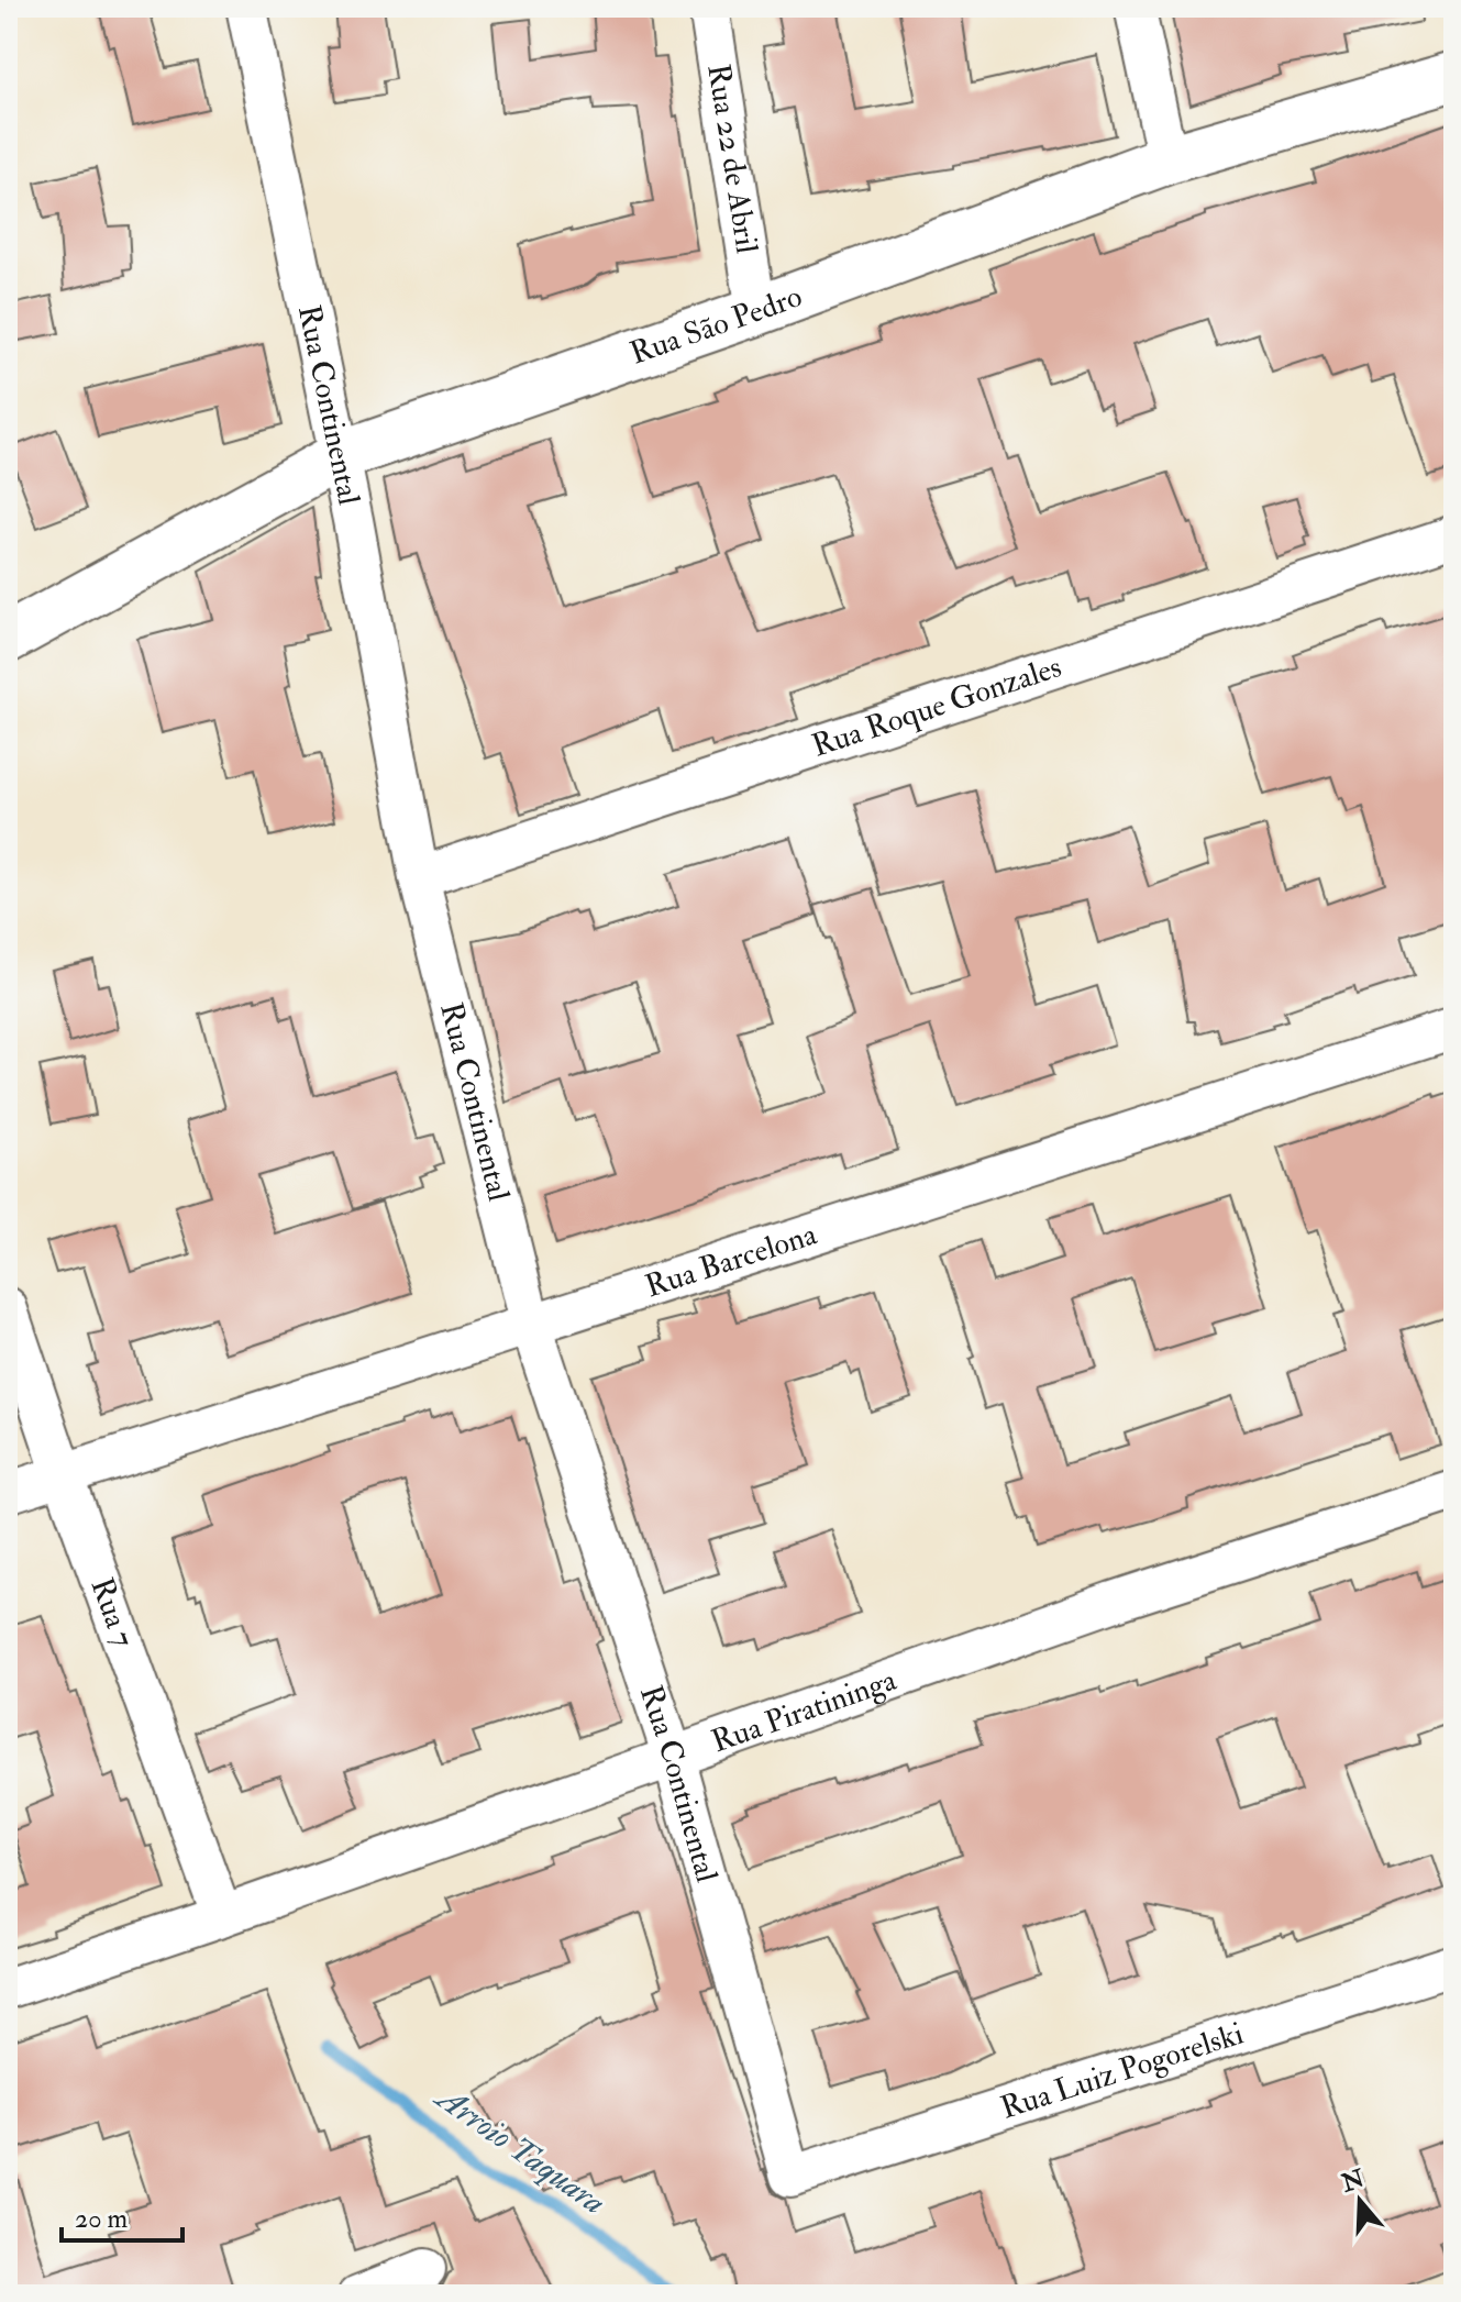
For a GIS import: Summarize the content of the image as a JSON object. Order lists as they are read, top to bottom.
{
  "streets": {
    "street": [
      "Rua 22 de Abril",
      "Rua São Pedro",
      "Rua Continental",
      "Rua Roque Gonzales",
      "Rua Barcelona",
      "Rua 7",
      "Rua Piratininga",
      "Rua Luiz Pogorelski"
    ]
  },
  "crossings": [
    ["Rua 22 de Abril", "Rua São Pedro"],
    ["Rua São Pedro", "Rua Continental"],
    ["Rua Continental", "Rua Roque Gonzales"],
    ["Rua Continental", "Rua Barcelona"],
    ["Rua Continental", "Rua Piratininga"],
    ["Rua Continental", "Rua Luiz Pogorelski"],
    ["Rua Barcelona", "Rua 7"],
    ["Rua 7", "Rua Piratininga"]
  ],
  "water": ["Arroio Taquara"],
  "scale_bar": "20 m",
  "north": "top"
}
